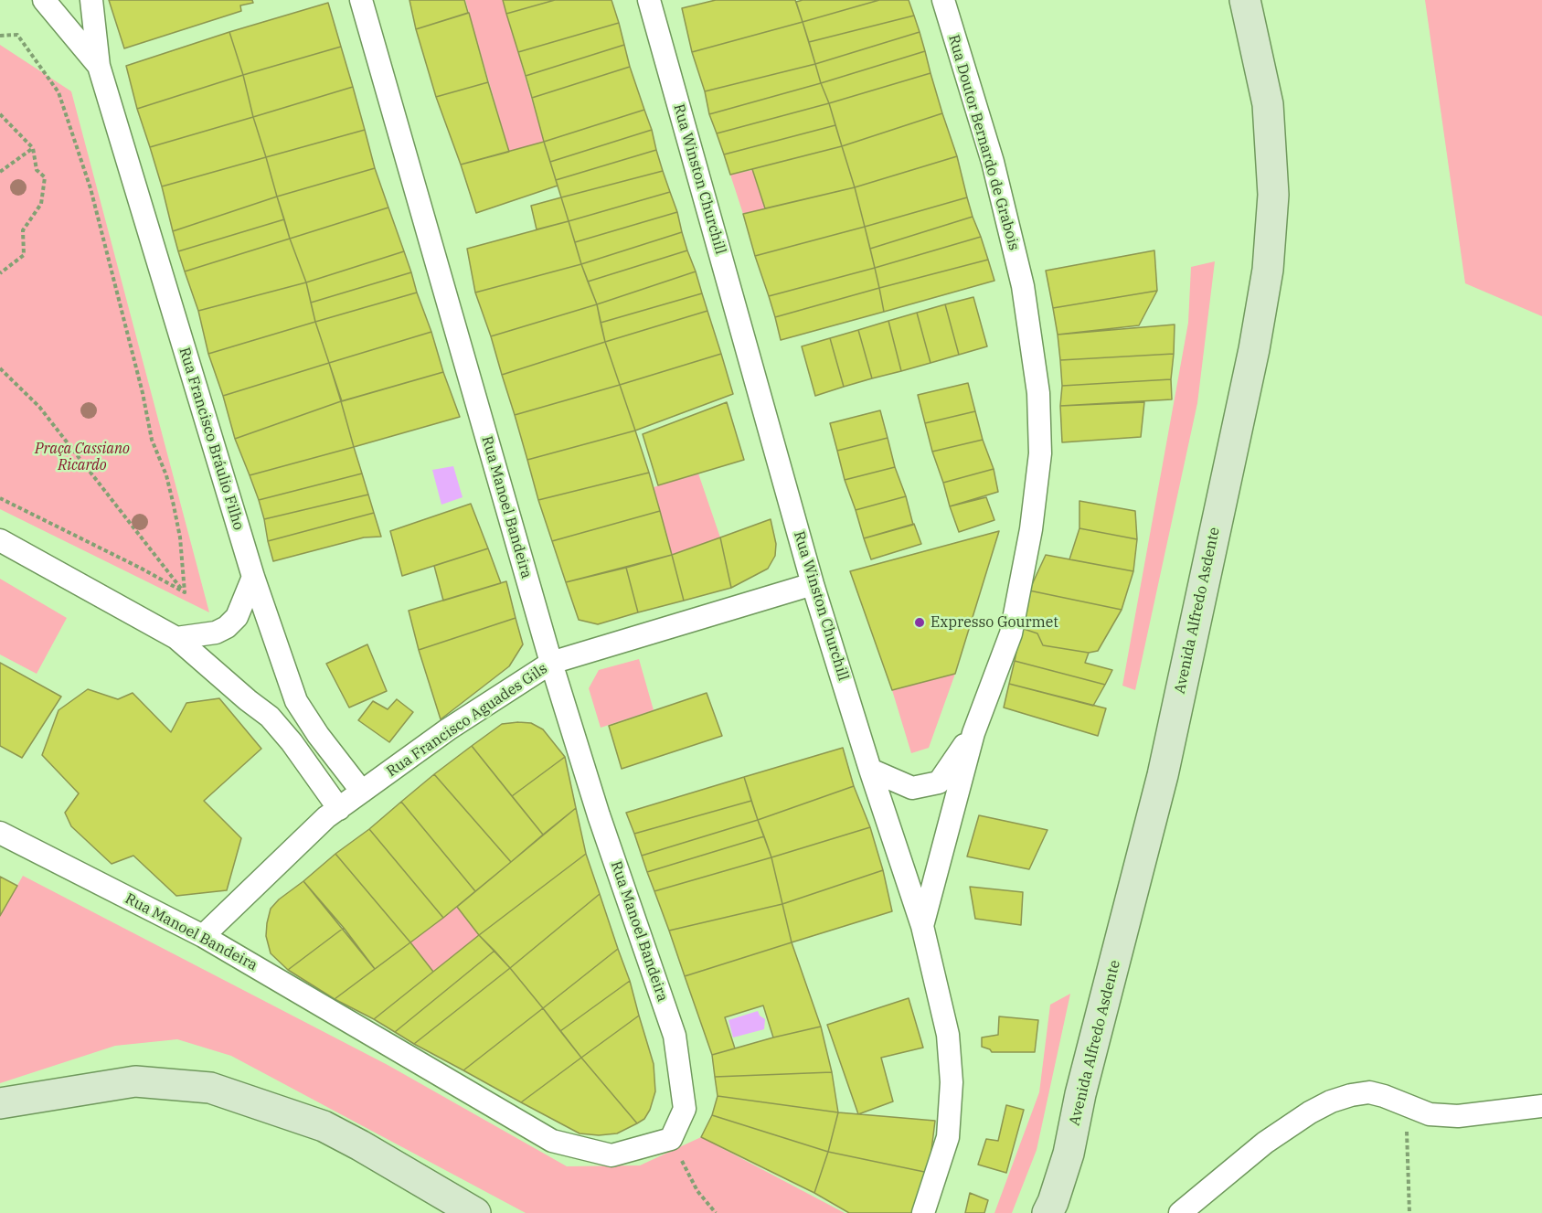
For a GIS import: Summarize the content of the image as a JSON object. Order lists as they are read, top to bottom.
{
  "streets": {
    "street": [
      "Rua Doutor Bernardo de Grabois",
      "Rua Winston Churchill",
      "Rua Francisco Bráulio Filho",
      "Rua Manoel Bandeira",
      "Avenida Alfredo Asdente",
      "Rua Francisco Aguades Gils"
    ]
  },
  "crossings": [
    ["Rua Doutor Bernardo de Grabois", "Rua Winston Churchill"],
    ["Rua Winston Churchill", "Rua Francisco Aguades Gils"],
    ["Rua Francisco Bráulio Filho", "Rua Francisco Aguades Gils"],
    ["Rua Manoel Bandeira", "Rua Francisco Aguades Gils"]
  ],
  "parks": ["Praça Cassiano Ricardo"],
  "places": ["Expresso Gourmet"]
}
